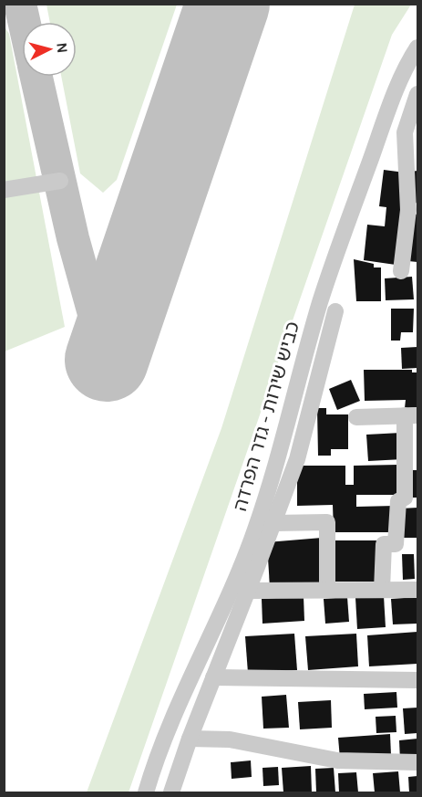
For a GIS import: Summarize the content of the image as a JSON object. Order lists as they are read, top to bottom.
{
  "streets": {
    "street": ["כביש שירות - גדר הפרדה"]
  },
  "north": "right"
}
